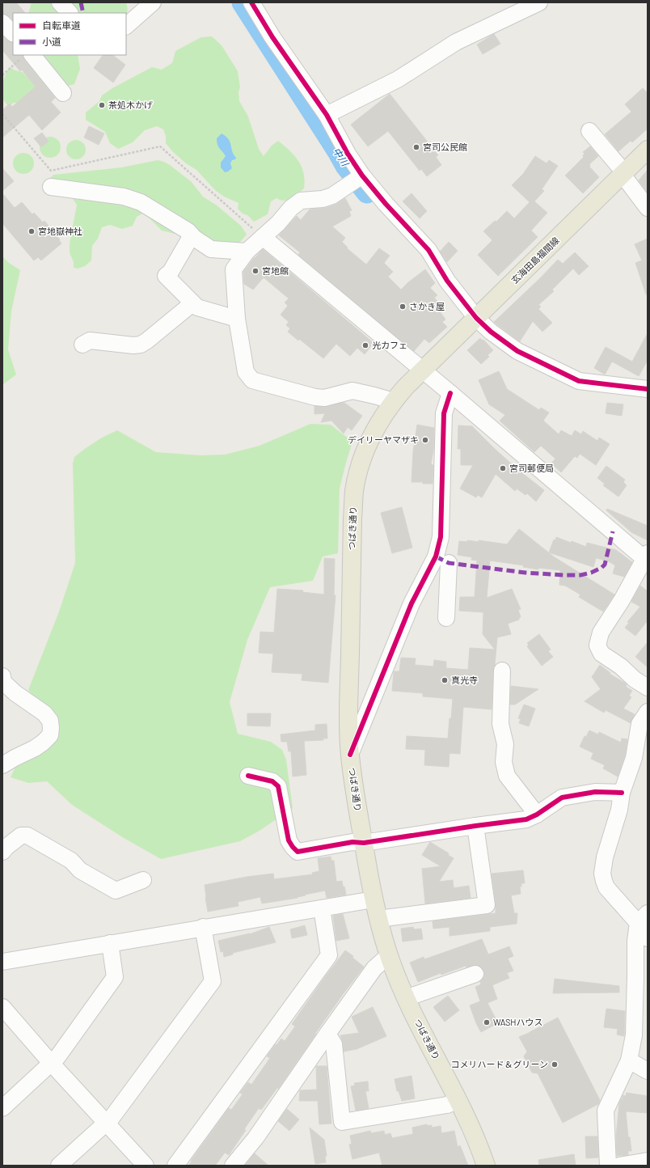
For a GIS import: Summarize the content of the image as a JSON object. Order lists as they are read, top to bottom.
{
  "streets": {
    "main road": ["玄海田島福間線", "つばき通り"]
  },
  "crossings": [
    ["玄海田島福間線", "つばき通り"]
  ],
  "water": ["中川"],
  "places": [
    "茶処木かげ",
    "宮司公民館",
    "宮地嶽神社",
    "宮地館",
    "さかき屋",
    "光カフェ",
    "デイリーヤマザキ",
    "宮司郵便局",
    "真光寺",
    "WASHハウス",
    "コメリハード＆グリーン"
  ],
  "legend": ["自転車道", "小道"]
}
